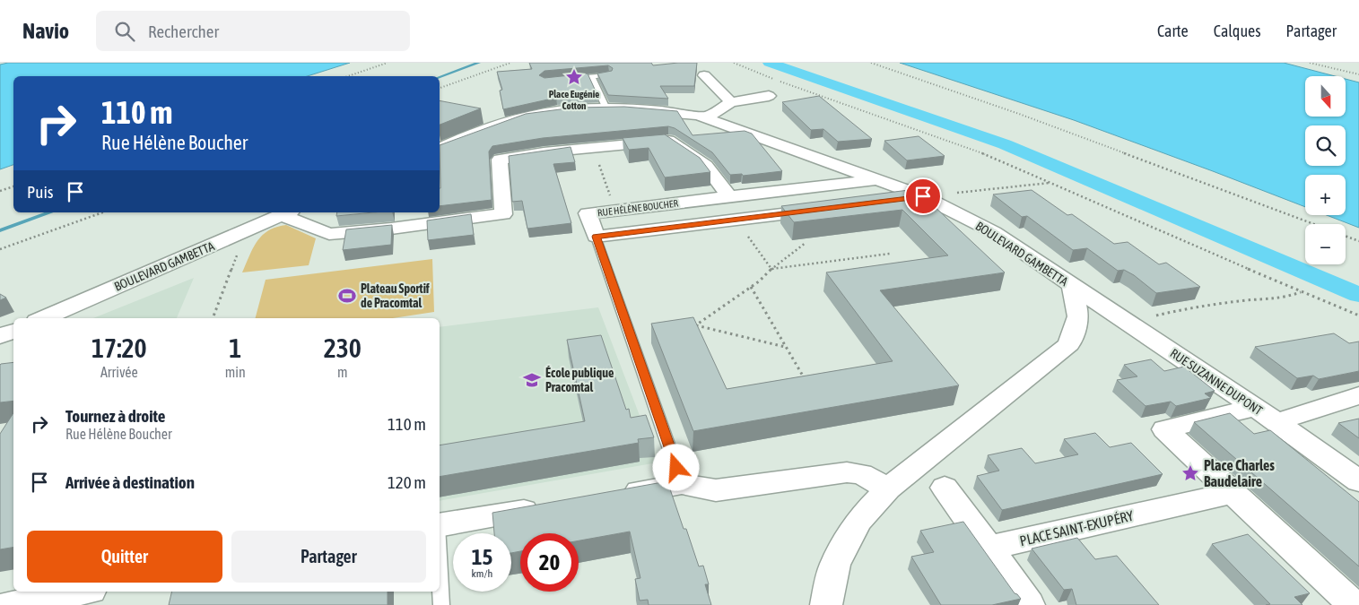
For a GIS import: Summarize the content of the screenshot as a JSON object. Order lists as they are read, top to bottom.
{
  "streets": {
    "street": [
      "RUE HÉLÈNE BOUCHER",
      "BOULEVARD GAMBETTA",
      "RUE SUZANNE DUPONT",
      "PLACE SAINT-EXUPÉRY"
    ]
  },
  "crossings": [
    ["RUE HÉLÈNE BOUCHER", "BOULEVARD GAMBETTA"],
    ["BOULEVARD GAMBETTA", "RUE SUZANNE DUPONT"]
  ],
  "places": {
    "place": ["Place Eugénie Cotton", "Place Charles Baudelaire"],
    "sports": ["Plateau Sportif de Pracomtal"],
    "school or university": ["École publique Pracomtal"]
  },
  "north": "bottom",
  "page": {
    "header": "Navio",
    "search": "Rechercher",
    "nav": ["Carte", "Calques", "Partager"],
    "map_buttons": ["+", "−"],
    "turn": ["110 m", "Rue Hélène Boucher"],
    "then": "Puis",
    "eta": [
      "17:20",
      "Arrivée",
      "1",
      "min",
      "230",
      "m"
    ],
    "list": [
      {
        "name": "Tournez à droite",
        "note": "Rue Hélène Boucher",
        "value": "110 m"
      },
      {
        "name": "Arrivée à destination",
        "value": "120 m"
      }
    ],
    "buttons": ["Quitter", "Partager"],
    "speed": "15 km/h",
    "limit": "20"
  }
}
